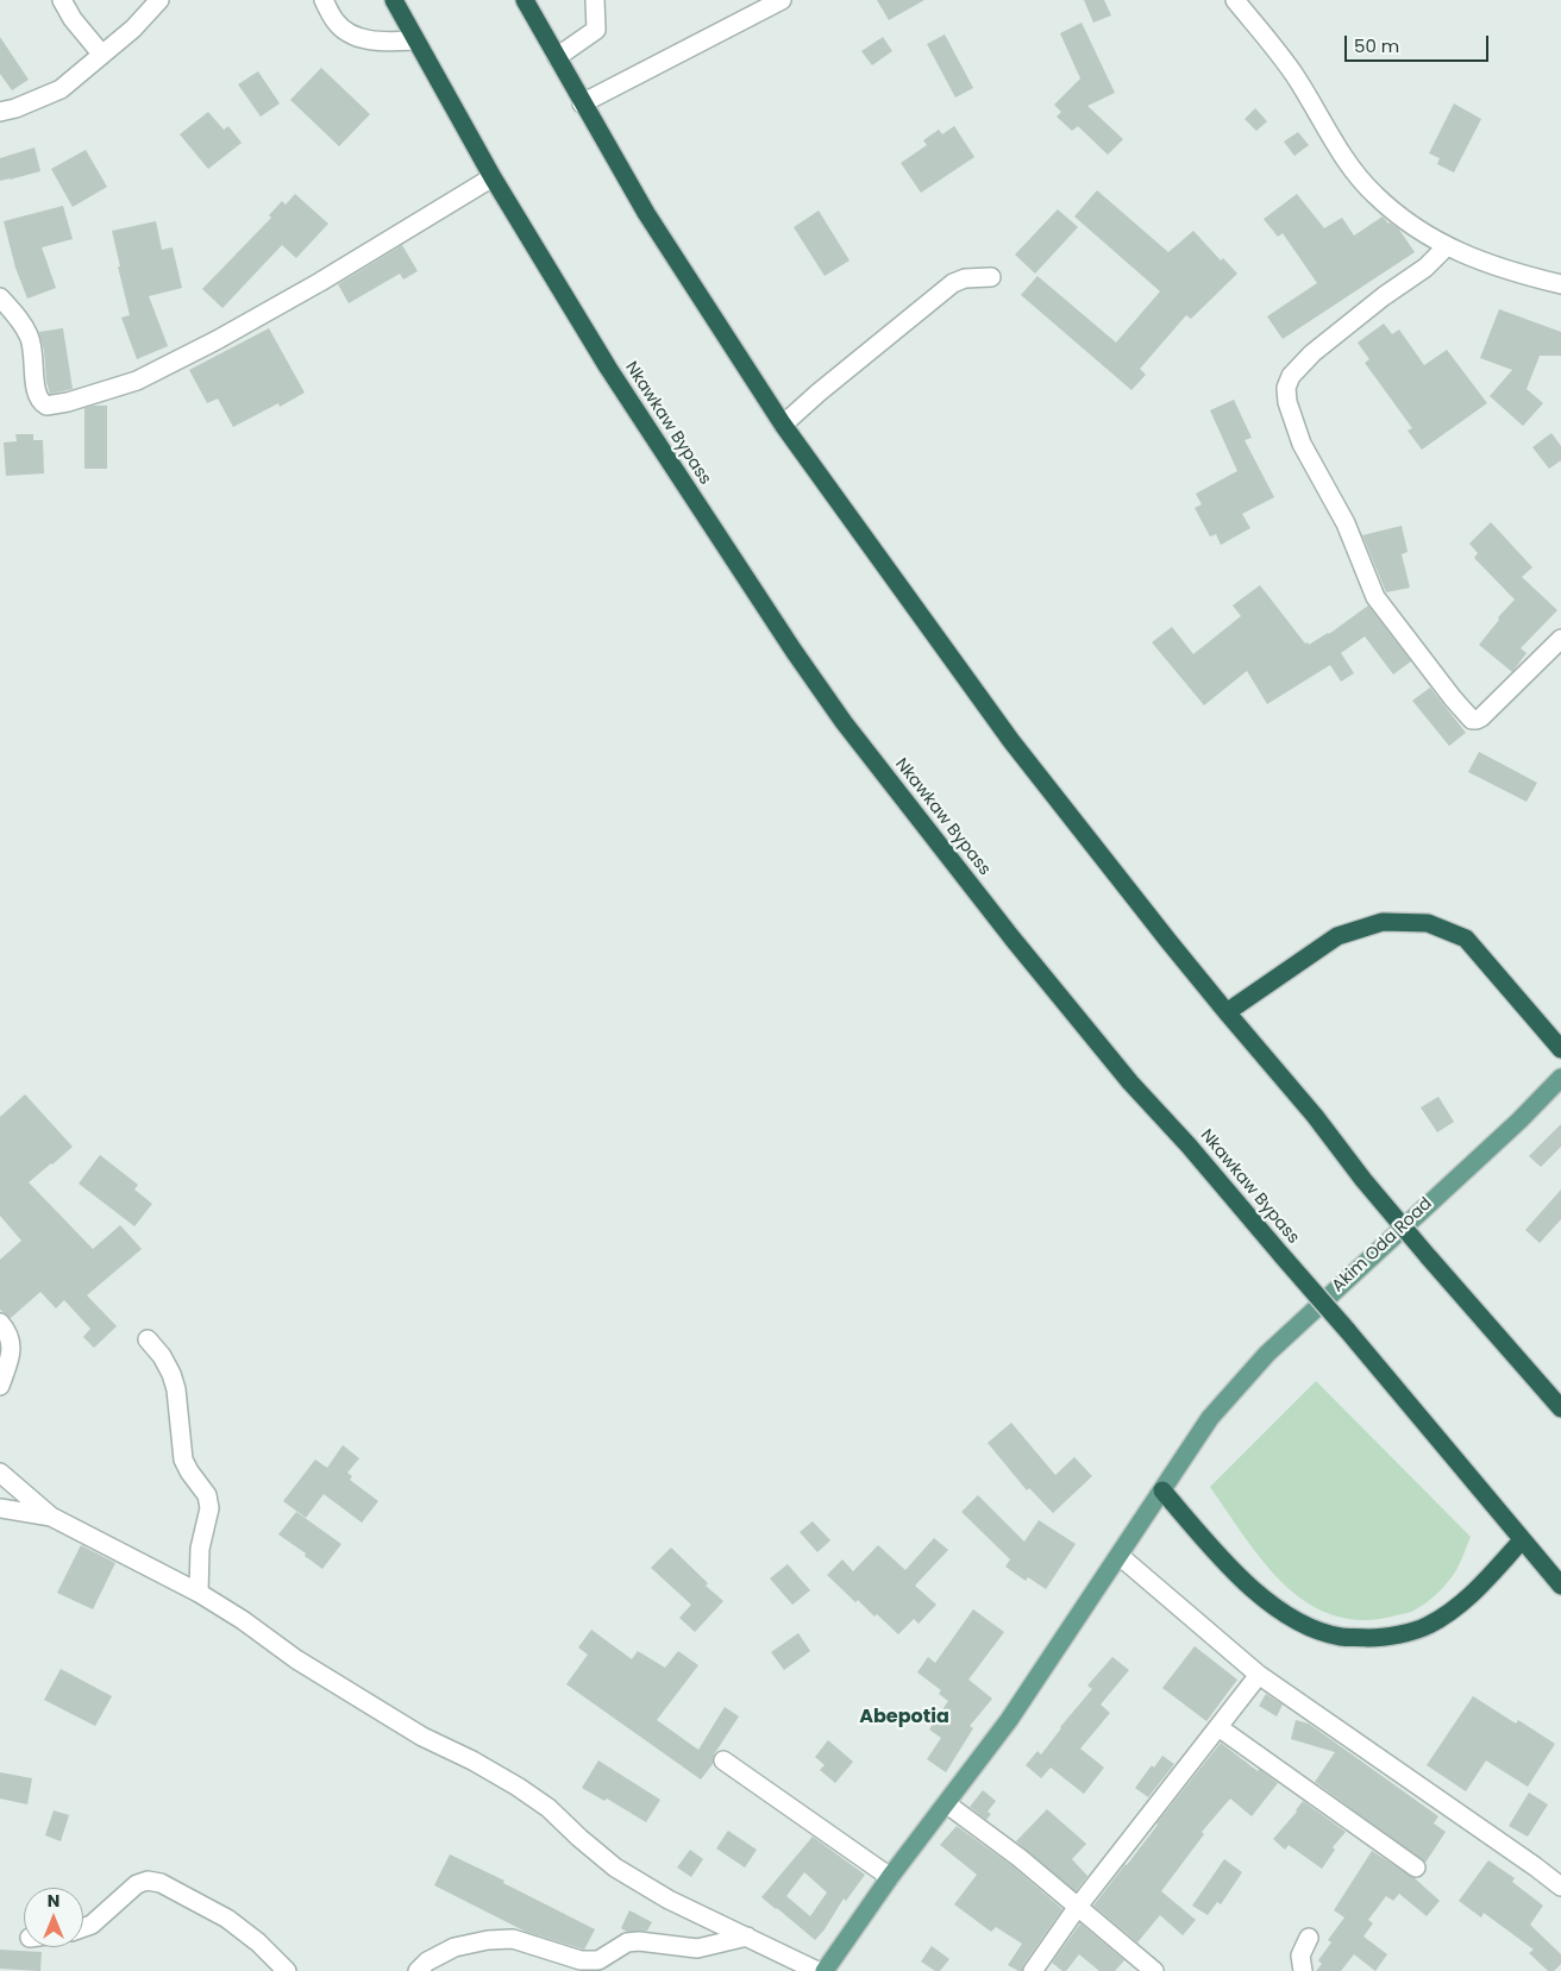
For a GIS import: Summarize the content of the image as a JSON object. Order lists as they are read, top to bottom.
{
  "streets": {
    "highway": ["Nkawkaw Bypass"],
    "main road": ["Akim Oda Road"]
  },
  "districts": ["Abepotia"],
  "scale_bar": "50 m",
  "north": "top"
}
